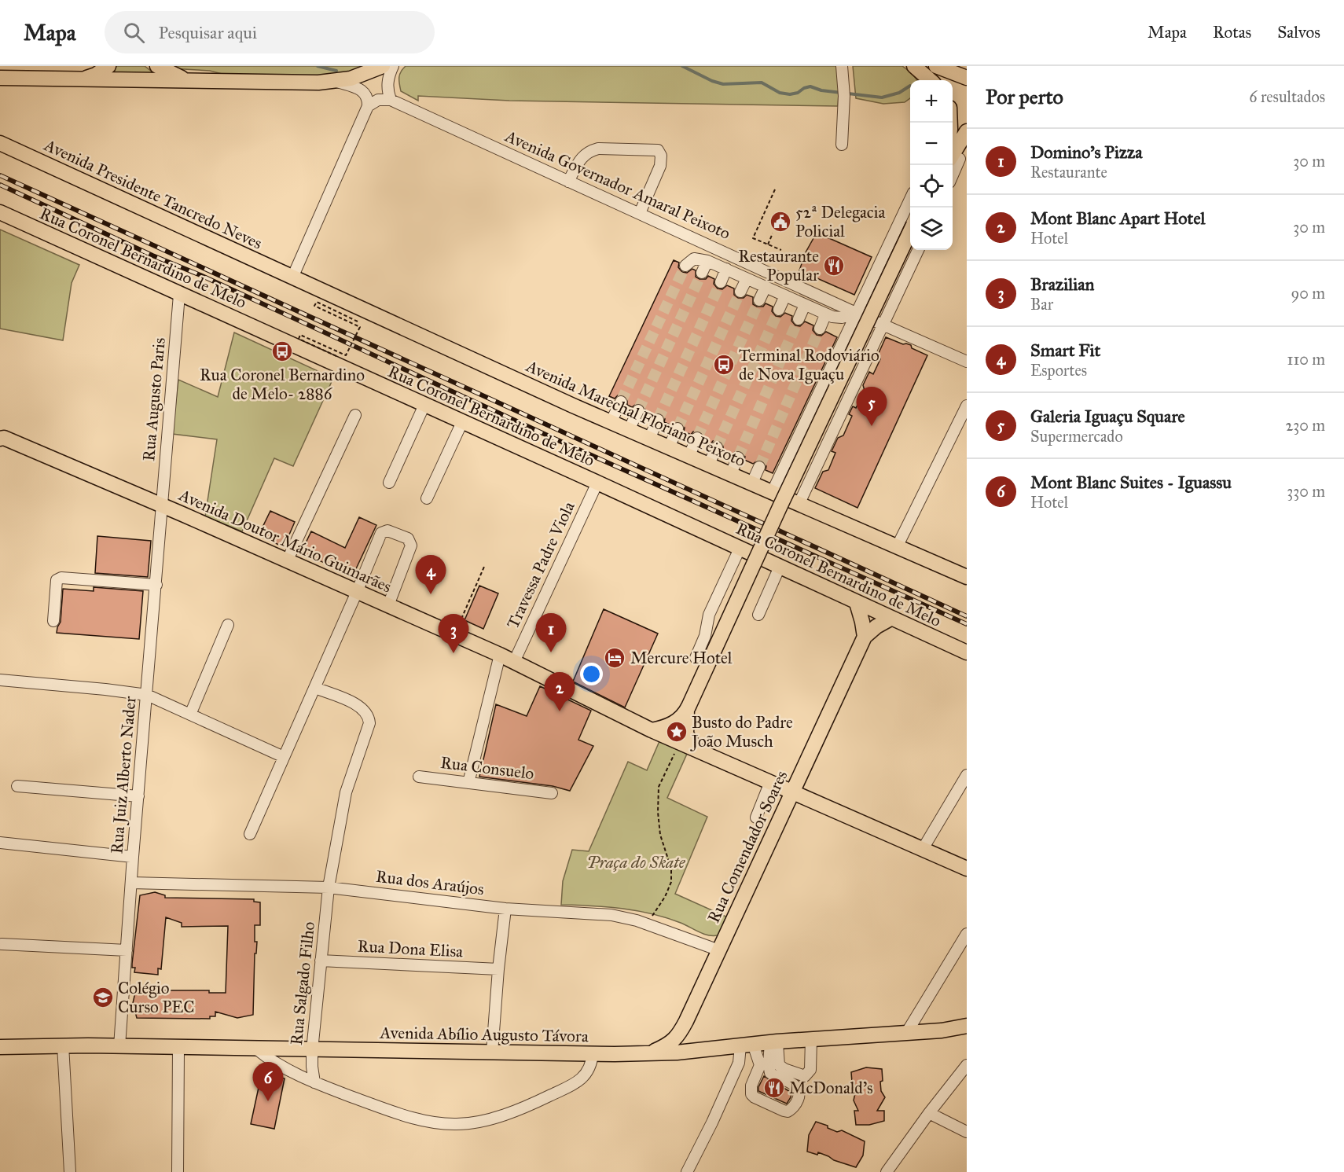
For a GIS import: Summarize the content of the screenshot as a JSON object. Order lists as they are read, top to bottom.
{
  "streets": {
    "main road": [
      "Avenida Presidente Tancredo Neves",
      "Rua Coronel Bernardino de Melo",
      "Avenida Marechal Floriano Peixoto",
      "Avenida Doutor Mário Guimarães",
      "Rua Comendador Soares",
      "Avenida Abílio Augusto Távora"
    ],
    "street": [
      "Avenida Governador Amaral Peixoto",
      "Rua Augusto Paris",
      "Travessa Padre Viola",
      "Rua Consuelo",
      "Rua Juiz Alberto Nader",
      "Rua dos Araújos",
      "Rua Dona Elisa",
      "Rua Salgado Filho"
    ]
  },
  "crossings": [
    ["Avenida Presidente Tancredo Neves", "Avenida Marechal Floriano Peixoto"],
    ["Rua Coronel Bernardino de Melo", "Rua Augusto Paris"],
    ["Rua Coronel Bernardino de Melo", "Travessa Padre Viola"],
    ["Rua Coronel Bernardino de Melo", "Rua Comendador Soares"],
    ["Rua Augusto Paris", "Avenida Doutor Mário Guimarães"],
    ["Rua Augusto Paris", "Rua Juiz Alberto Nader"],
    ["Avenida Doutor Mário Guimarães", "Travessa Padre Viola"],
    ["Avenida Doutor Mário Guimarães", "Rua Juiz Alberto Nader"],
    ["Avenida Doutor Mário Guimarães", "Rua Comendador Soares"],
    ["Rua Juiz Alberto Nader", "Rua dos Araújos"],
    ["Rua Juiz Alberto Nader", "Avenida Abílio Augusto Távora"],
    ["Rua Comendador Soares", "Rua dos Araújos"],
    ["Rua Comendador Soares", "Avenida Abílio Augusto Távora"],
    ["Rua dos Araújos", "Rua Salgado Filho"],
    ["Rua Dona Elisa", "Rua Salgado Filho"],
    ["Rua Salgado Filho", "Avenida Abílio Augusto Távora"]
  ],
  "parks": ["Praça do Skate"],
  "places": {
    "public building": ["52ª Delegacia Policial"],
    "restaurant": ["Restaurante Popular", "McDonald's"],
    "bus stop": ["Rua Coronel Bernardino de Melo- 2886", "Terminal Rodoviário de Nova Iguaçu"],
    "hotel": ["Mercure Hotel"],
    "place": ["Busto do Padre João Musch"],
    "school or university": ["Colégio Curso PEC"]
  },
  "page": {
    "header": "Mapa",
    "search": "Pesquisar aqui",
    "nav": ["Mapa", "Rotas", "Salvos"],
    "heading": ["Por perto", "6 resultados"],
    "map_buttons": ["+", "−"],
    "list": [
      {
        "mark": "1",
        "name": "Domino's Pizza",
        "note": "Restaurante",
        "value": "30 m"
      },
      {
        "mark": "2",
        "name": "Mont Blanc Apart Hotel",
        "note": "Hotel",
        "value": "30 m"
      },
      {
        "mark": "3",
        "name": "Brazilian",
        "note": "Bar",
        "value": "90 m"
      },
      {
        "mark": "4",
        "name": "Smart Fit",
        "note": "Esportes",
        "value": "110 m"
      },
      {
        "mark": "5",
        "name": "Galeria Iguaçu Square",
        "note": "Supermercado",
        "value": "230 m"
      },
      {
        "mark": "6",
        "name": "Mont Blanc Suites - Iguassu",
        "note": "Hotel",
        "value": "330 m"
      }
    ],
    "pins": [
      "5",
      "4",
      "1",
      "3",
      "2",
      "6"
    ]
  }
}
